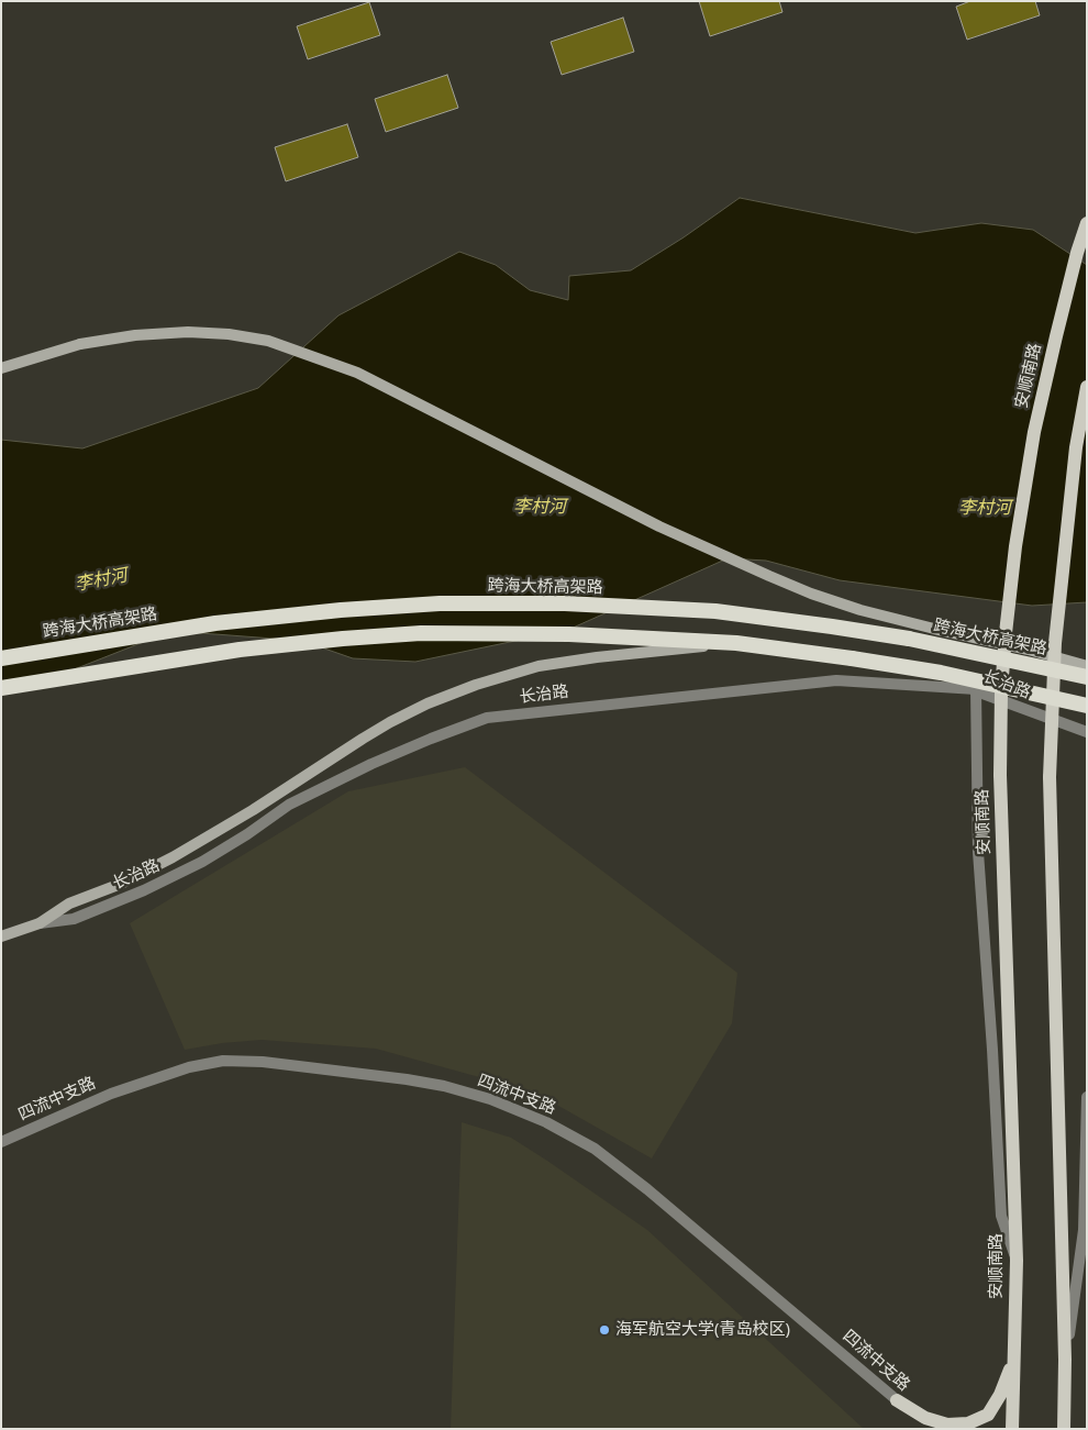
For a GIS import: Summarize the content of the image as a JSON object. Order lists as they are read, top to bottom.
{
  "streets": {
    "highway": ["跨海大桥高架路"],
    "main road": ["安顺南路"],
    "street": ["长治路", "四流中支路"]
  },
  "water": ["李村河"],
  "places": ["海军航空大学(青岛校区)"]
}
